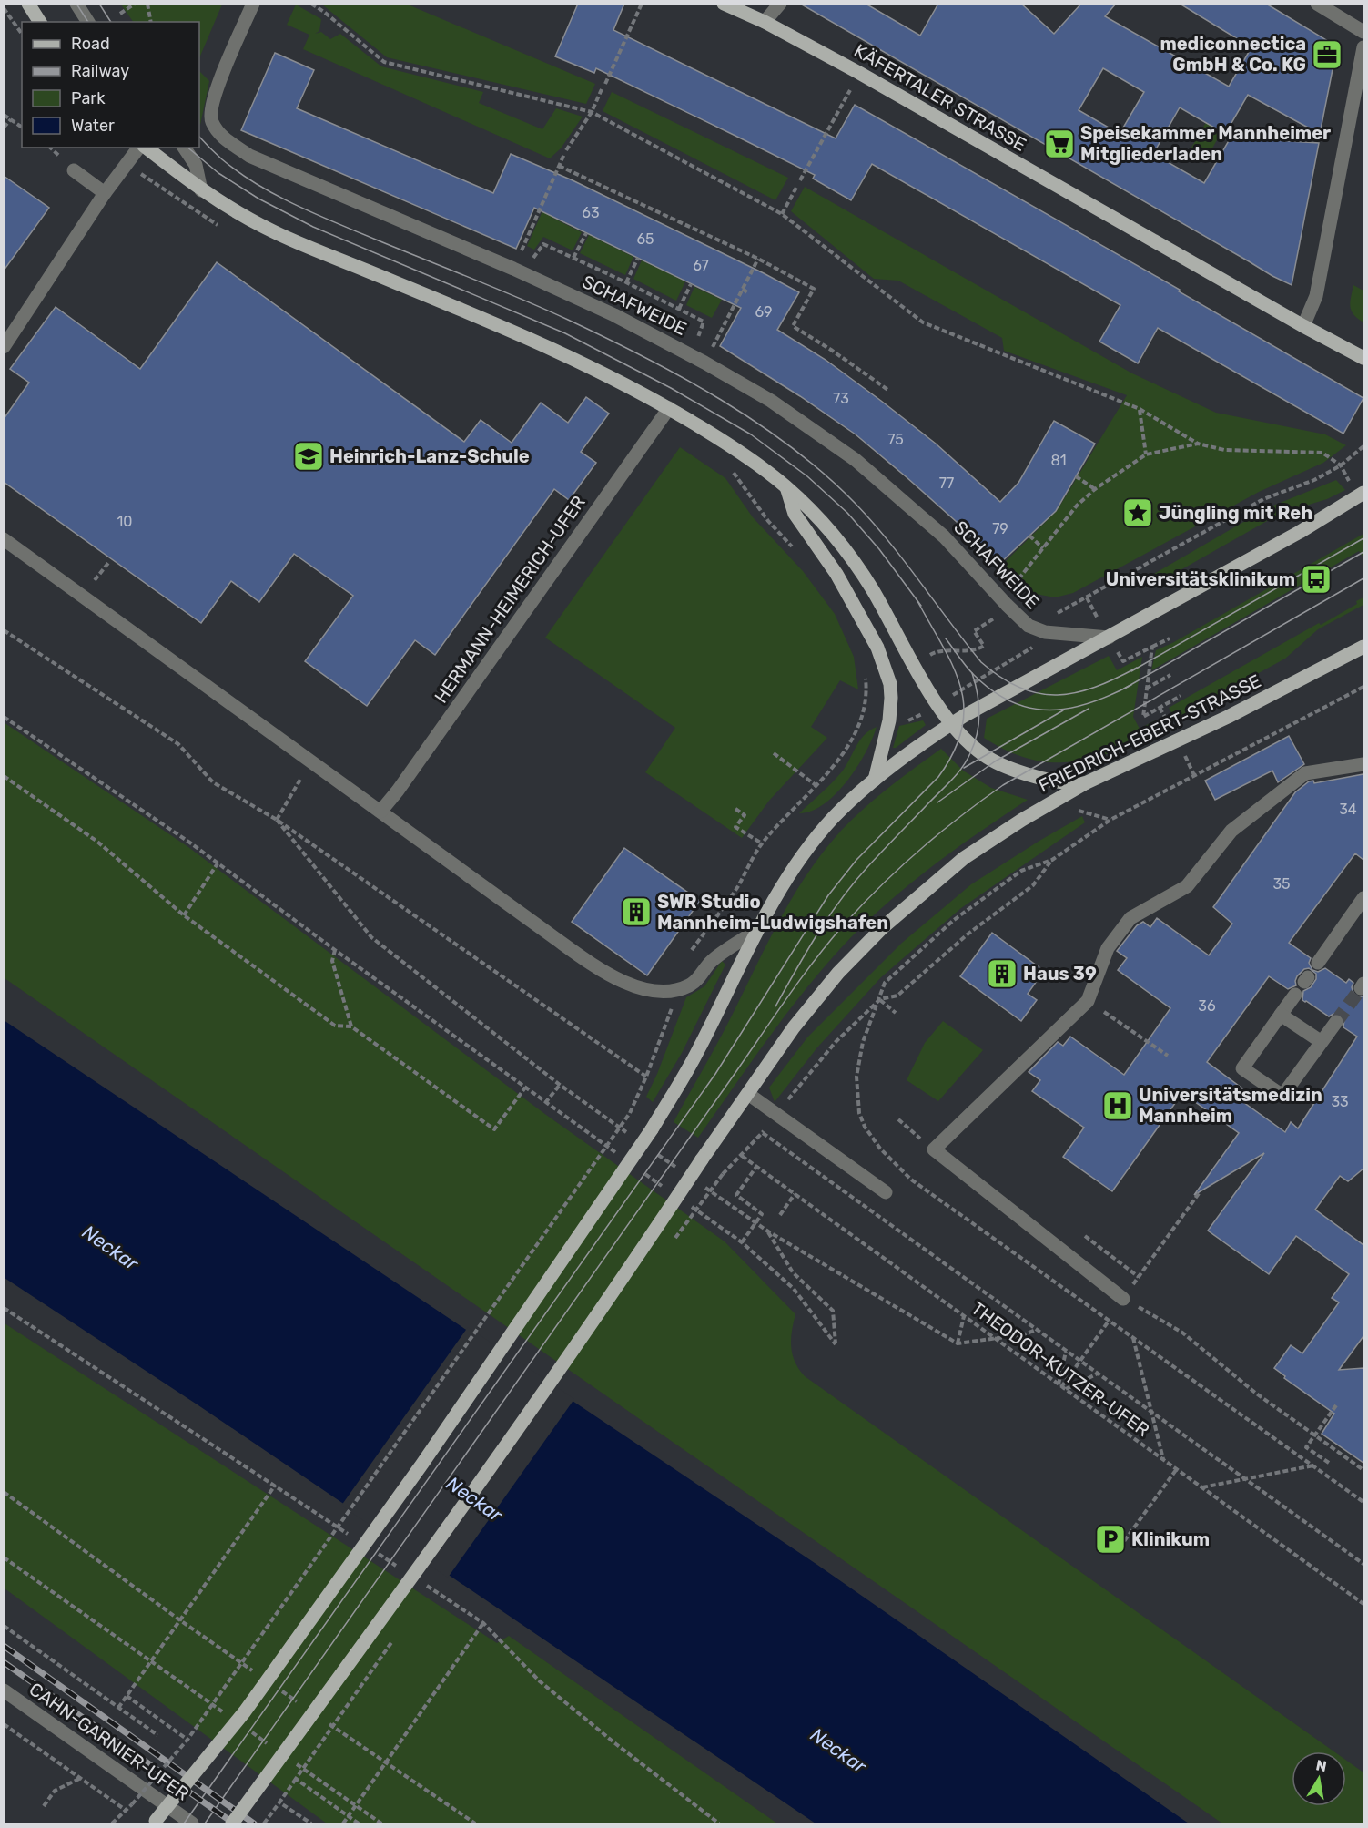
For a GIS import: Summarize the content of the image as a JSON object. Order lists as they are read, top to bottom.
{
  "streets": {
    "main road": ["KÄFERTALER STRASSE", "FRIEDRICH-EBERT-STRASSE"],
    "street": ["SCHAFWEIDE", "HERMANN-HEIMERICH-UFER", "CAHN-GARNIER-UFER"],
    "path": ["THEODOR-KUTZER-UFER"]
  },
  "water": ["Neckar"],
  "places": {
    "office": ["mediconnectica GmbH & Co. KG"],
    "supermarket": ["Speisekammer Mannheimer Mitgliederladen"],
    "school or university": ["Heinrich-Lanz-Schule"],
    "place": ["Jüngling mit Reh"],
    "bus stop": ["Universitätsklinikum"],
    "building": ["SWR Studio Mannheim-Ludwigshafen", "Haus 39"],
    "hospital": ["Universitätsmedizin Mannheim"],
    "parking": ["Klinikum"]
  },
  "house_numbers": [
    "63",
    "65",
    "67",
    "69",
    "73",
    "75",
    "81",
    "77",
    "10",
    "79",
    "34",
    "35",
    "36",
    "33"
  ],
  "legend": [
    "Road",
    "Railway",
    "Park",
    "Water"
  ],
  "north": "top"
}
